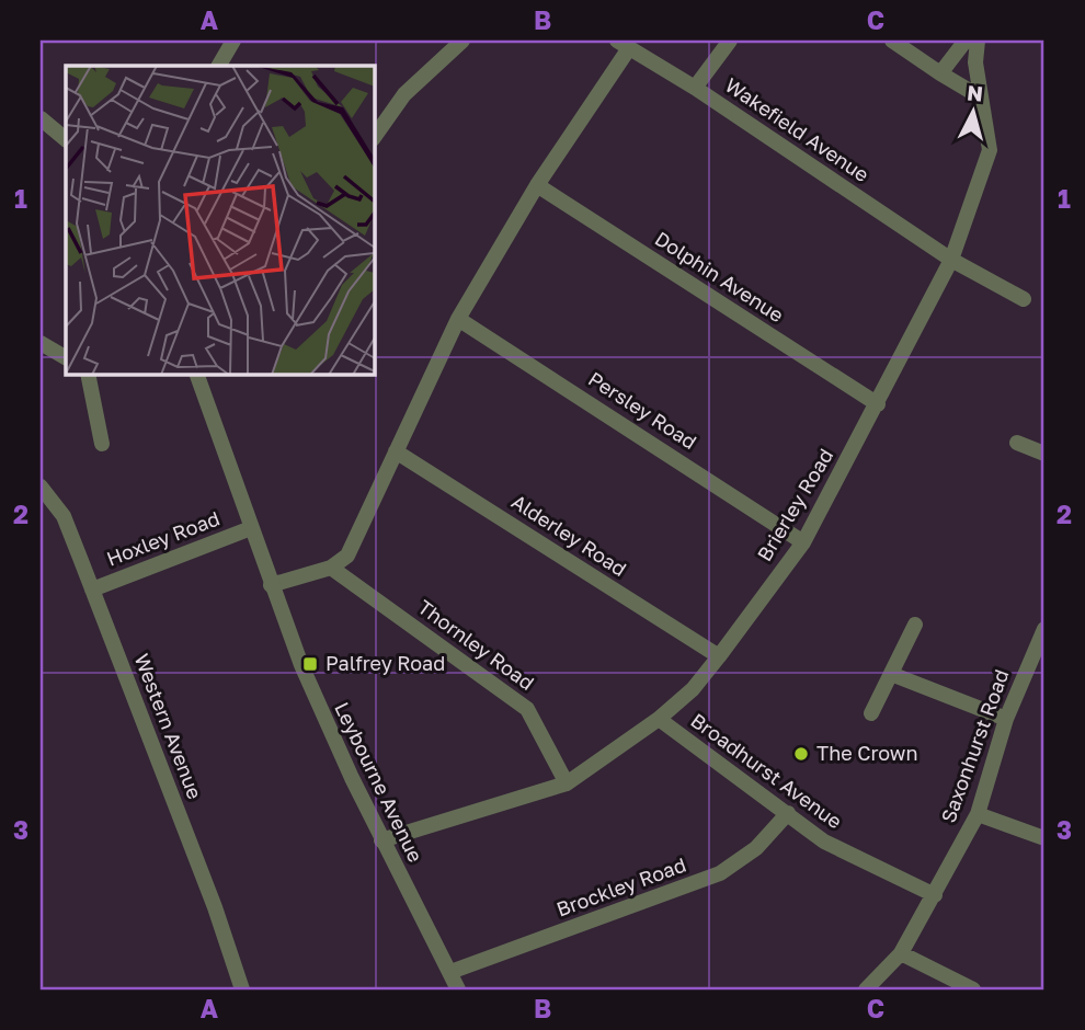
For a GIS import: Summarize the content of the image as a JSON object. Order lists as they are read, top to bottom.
{
  "streets": {
    "street": [
      "Wakefield Avenue",
      "Dolphin Avenue",
      "Persley Road",
      "Brierley Road",
      "Alderley Road",
      "Hoxley Road",
      "Thornley Road",
      "Western Avenue",
      "Saxonhurst Road",
      "Broadhurst Avenue",
      "Leybourne Avenue",
      "Brockley Road"
    ]
  },
  "crossings": [
    ["Wakefield Avenue", "Brierley Road"],
    ["Dolphin Avenue", "Brierley Road"],
    ["Persley Road", "Brierley Road"],
    ["Brierley Road", "Alderley Road"],
    ["Brierley Road", "Thornley Road"],
    ["Brierley Road", "Broadhurst Avenue"],
    ["Brierley Road", "Leybourne Avenue"],
    ["Hoxley Road", "Western Avenue"],
    ["Hoxley Road", "Leybourne Avenue"],
    ["Saxonhurst Road", "Broadhurst Avenue"],
    ["Broadhurst Avenue", "Brockley Road"],
    ["Leybourne Avenue", "Brockley Road"]
  ],
  "places": {
    "transit": ["Palfrey Road"],
    "other": ["The Crown"]
  },
  "north": "top",
  "grid": {
    "columns": ["A", "B", "C"],
    "rows": ["1", "2", "3"]
  }
}
